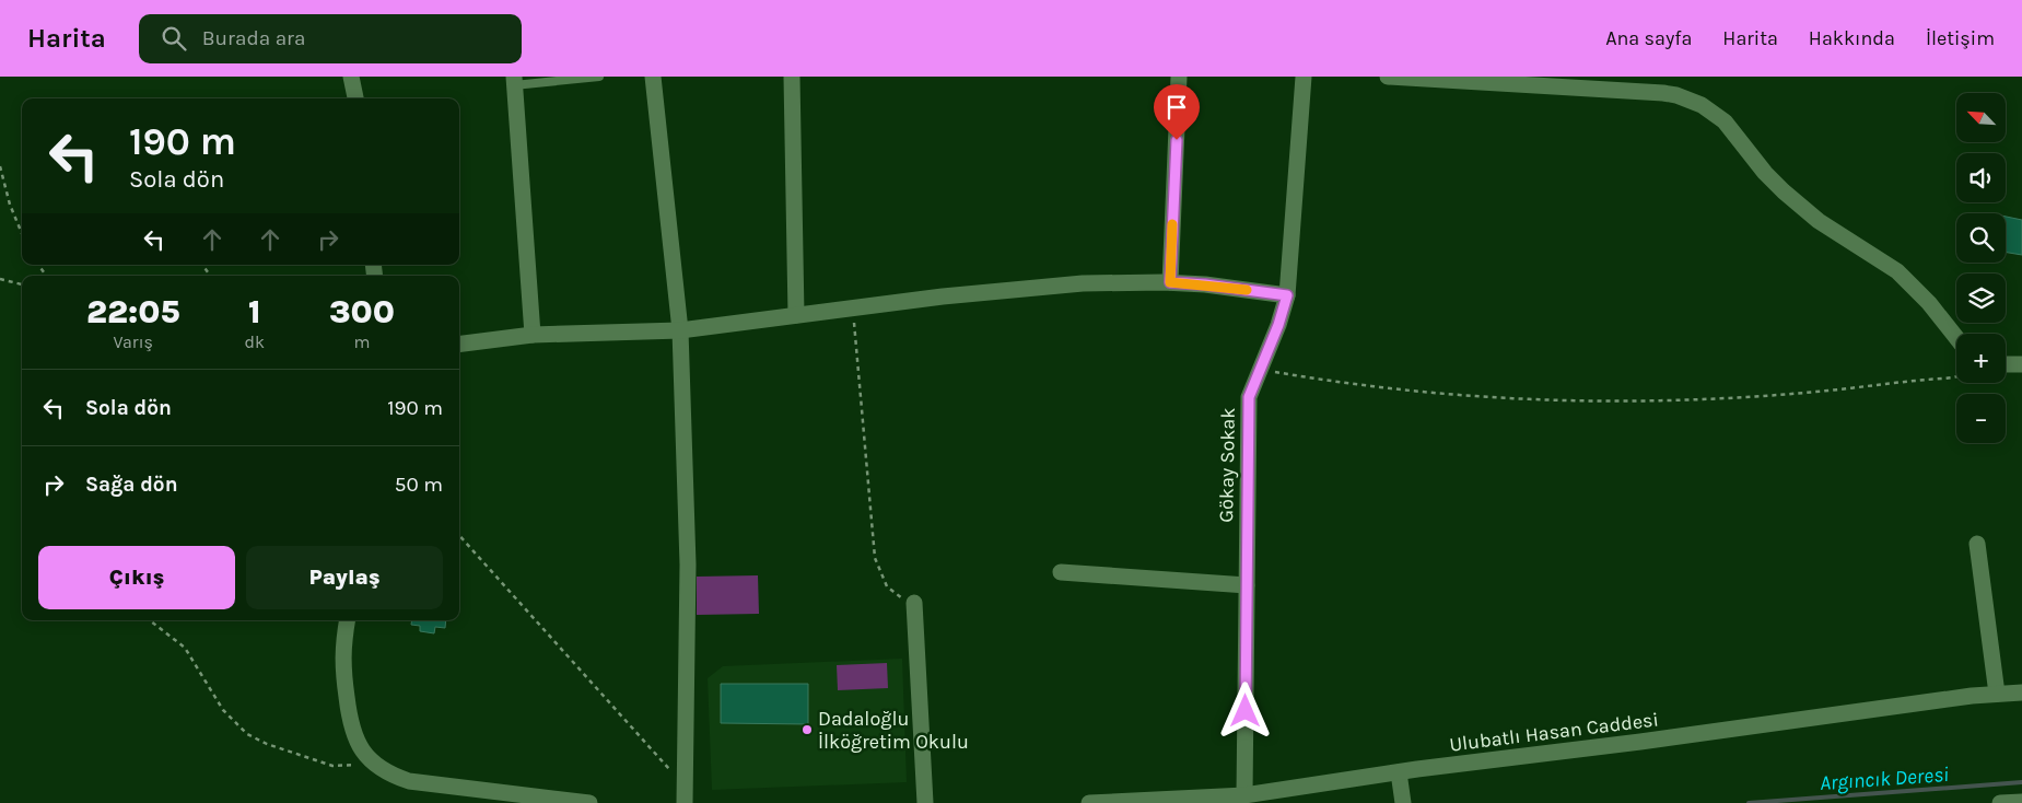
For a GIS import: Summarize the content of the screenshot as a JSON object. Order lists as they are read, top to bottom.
{
  "streets": {
    "street": ["Gökay Sokak", "Ulubatlı Hasan Caddesi"]
  },
  "crossings": [
    ["Gökay Sokak", "Ulubatlı Hasan Caddesi"]
  ],
  "water": ["Argıncık Deresi"],
  "places": ["Dadaloğlu İlköğretim Okulu"],
  "north": "top left",
  "page": {
    "header": "Harita",
    "search": "Burada ara",
    "nav": [
      "Ana sayfa",
      "Harita",
      "Hakkında",
      "İletişim"
    ],
    "map_buttons": ["+", "−"],
    "turn": ["190 m", "Sola dön"],
    "eta": [
      "22:05",
      "Varış",
      "1",
      "dk",
      "300",
      "m"
    ],
    "list": [
      {
        "name": "Sola dön",
        "value": "190 m"
      },
      {
        "name": "Sağa dön",
        "value": "50 m"
      }
    ],
    "buttons": ["Çıkış", "Paylaş"]
  }
}
